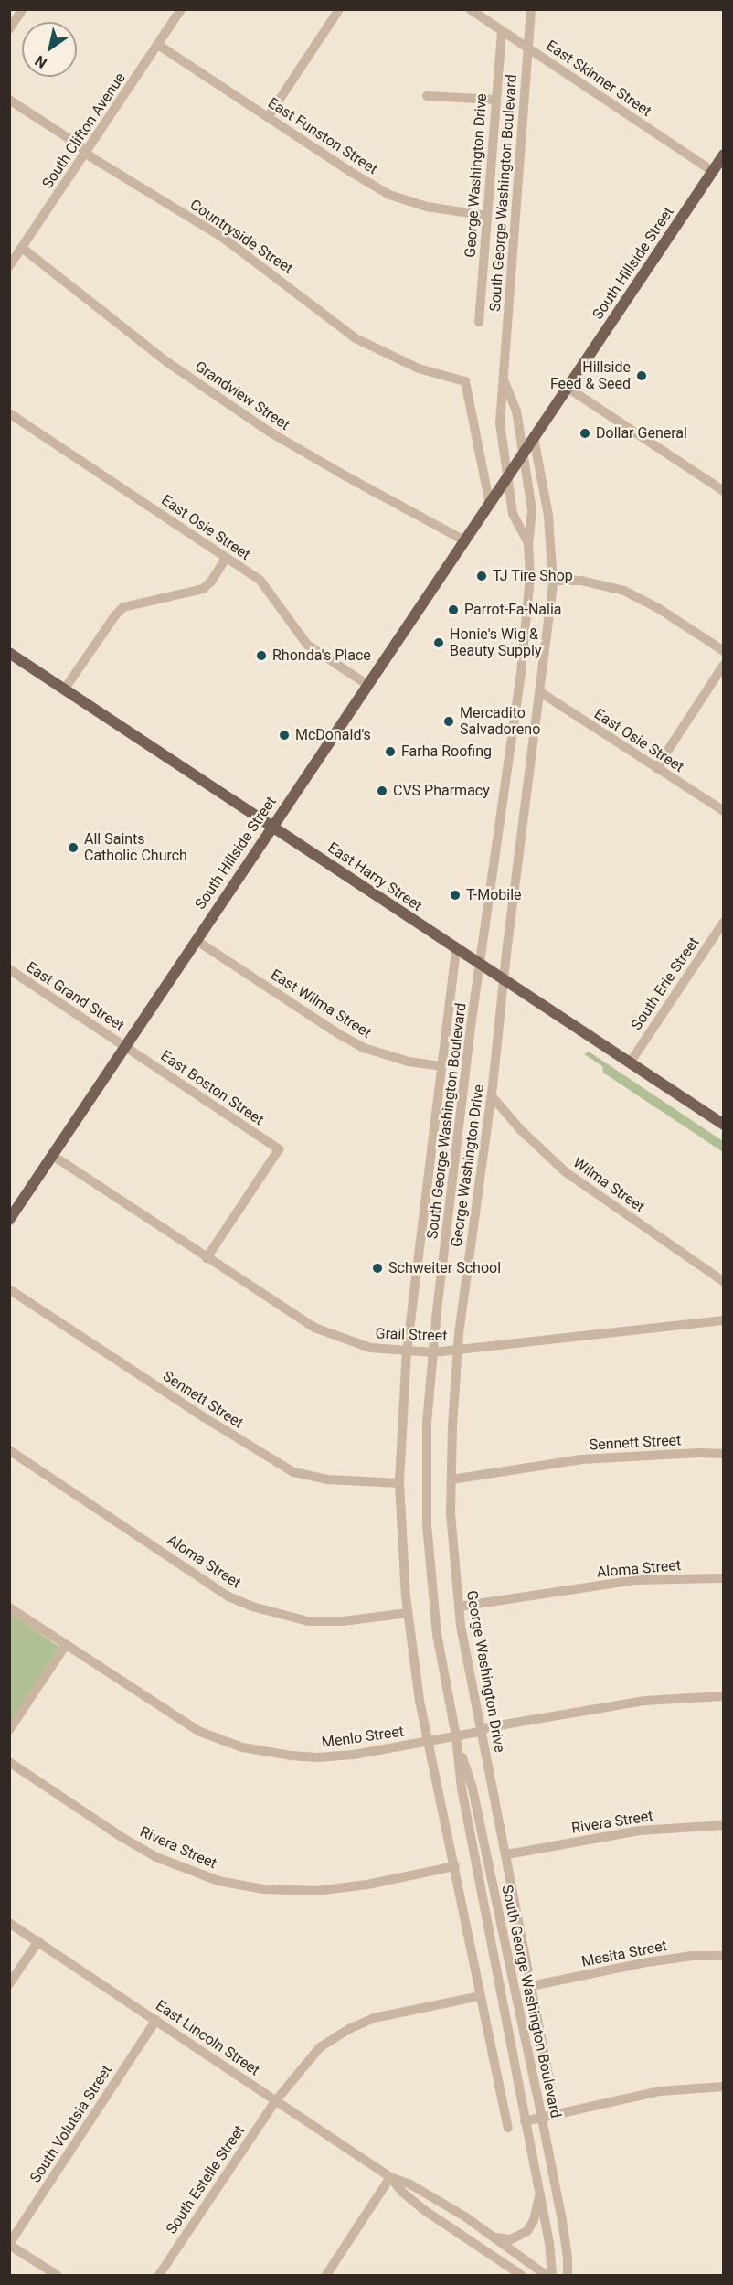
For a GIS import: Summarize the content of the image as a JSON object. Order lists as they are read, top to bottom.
{
  "streets": {
    "main road": ["South Hillside Street", "East Harry Street"],
    "street": [
      "East Skinner Street",
      "South Clifton Avenue",
      "East Funston Street",
      "George Washington Drive",
      "South George Washington Boulevard",
      "Countryside Street",
      "Grandview Street",
      "East Osie Street",
      "South Erie Street",
      "East Grand Street",
      "East Wilma Street",
      "East Boston Street",
      "Wilma Street",
      "Grail Street",
      "Sennett Street",
      "Aloma Street",
      "Menlo Street",
      "Rivera Street",
      "Mesita Street",
      "East Lincoln Street",
      "South Volutsia Street",
      "South Estelle Street"
    ]
  },
  "crossings": [
    ["East Skinner Street", "George Washington Drive"],
    ["East Skinner Street", "South George Washington Boulevard"],
    ["East Skinner Street", "South Hillside Street"],
    ["South Clifton Avenue", "East Funston Street"],
    ["South Clifton Avenue", "Countryside Street"],
    ["South Clifton Avenue", "Grandview Street"],
    ["East Funston Street", "George Washington Drive"],
    ["George Washington Drive", "South Hillside Street"],
    ["George Washington Drive", "East Osie Street"],
    ["George Washington Drive", "East Harry Street"],
    ["George Washington Drive", "Wilma Street"],
    ["George Washington Drive", "Grail Street"],
    ["George Washington Drive", "Sennett Street"],
    ["George Washington Drive", "Aloma Street"],
    ["George Washington Drive", "Menlo Street"],
    ["George Washington Drive", "Rivera Street"],
    ["George Washington Drive", "Mesita Street"],
    ["South George Washington Boulevard", "South Hillside Street"],
    ["South George Washington Boulevard", "East Harry Street"],
    ["South George Washington Boulevard", "Grail Street"],
    ["South George Washington Boulevard", "Menlo Street"],
    ["Countryside Street", "South Hillside Street"],
    ["South Hillside Street", "Grandview Street"],
    ["South Hillside Street", "East Osie Street"],
    ["South Hillside Street", "East Harry Street"],
    ["South Hillside Street", "East Grand Street"],
    ["South Hillside Street", "East Wilma Street"],
    ["South Hillside Street", "East Boston Street"],
    ["South Hillside Street", "Grail Street"],
    ["East Harry Street", "South Erie Street"],
    ["East Grand Street", "East Boston Street"],
    ["East Boston Street", "Grail Street"],
    ["East Lincoln Street", "South Volutsia Street"],
    ["East Lincoln Street", "South Estelle Street"]
  ],
  "places": [
    "Hillside Feed & Seed",
    "Dollar General",
    "TJ Tire Shop",
    "Parrot-Fa-Nalia",
    "Honie's Wig & Beauty Supply",
    "Rhonda's Place",
    "Mercadito Salvadoreno",
    "McDonald's",
    "Farha Roofing",
    "CVS Pharmacy",
    "All Saints Catholic Church",
    "T-Mobile",
    "Schweiter School"
  ],
  "north": "bottom left"
}
